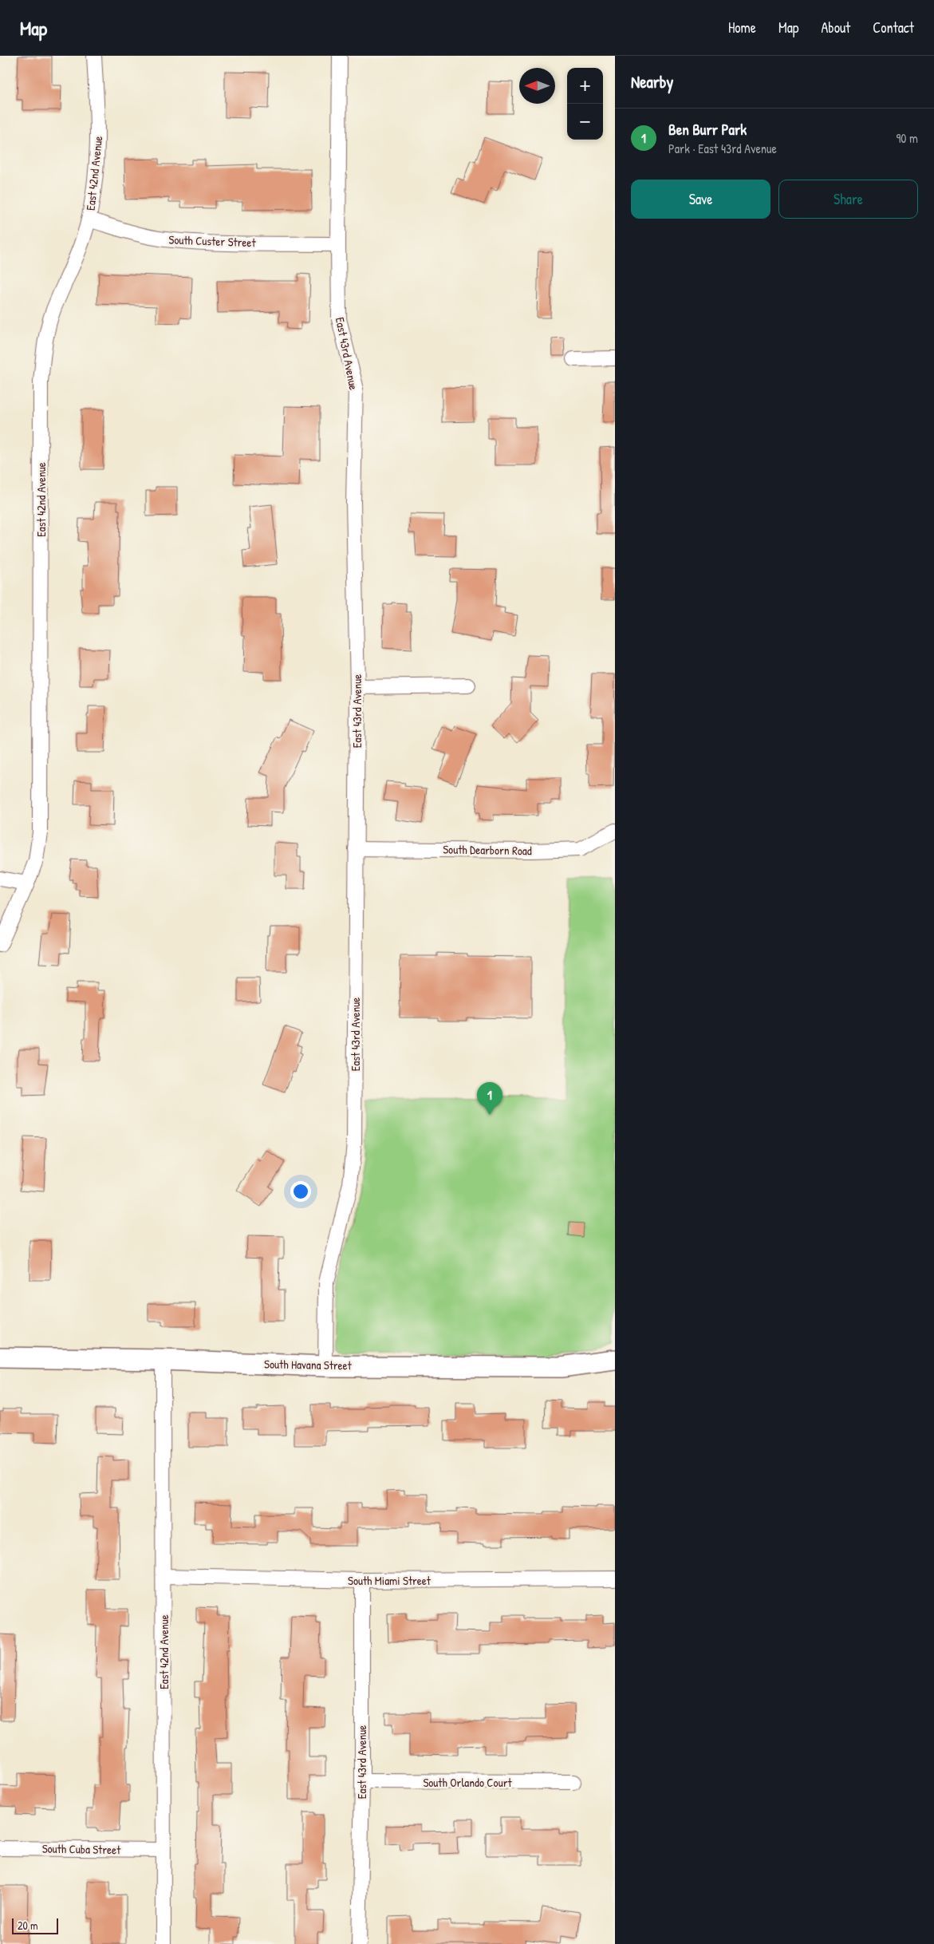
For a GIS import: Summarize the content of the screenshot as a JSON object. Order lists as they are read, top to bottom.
{
  "streets": {
    "street": [
      "East 42nd Avenue",
      "South Custer Street",
      "East 43rd Avenue",
      "South Dearborn Road",
      "South Havana Street",
      "South Miami Street",
      "South Orlando Court",
      "South Cuba Street"
    ]
  },
  "crossings": [
    ["East 42nd Avenue", "South Custer Street"],
    ["East 42nd Avenue", "South Havana Street"],
    ["East 42nd Avenue", "South Miami Street"],
    ["East 42nd Avenue", "South Cuba Street"],
    ["South Custer Street", "East 43rd Avenue"],
    ["East 43rd Avenue", "South Dearborn Road"],
    ["East 43rd Avenue", "South Havana Street"],
    ["East 43rd Avenue", "South Miami Street"],
    ["East 43rd Avenue", "South Orlando Court"]
  ],
  "scale_bar": "20 m",
  "north": "left",
  "page": {
    "header": "Map",
    "nav": [
      "Home",
      "Map",
      "About",
      "Contact"
    ],
    "heading": "Nearby",
    "map_buttons": ["+", "−"],
    "list": [
      {
        "mark": "1",
        "name": "Ben Burr Park",
        "note": "Park · East 43rd Avenue",
        "value": "90 m"
      }
    ],
    "buttons": ["Save", "Share"],
    "pins": "1",
    "scale": "20 m"
  }
}
